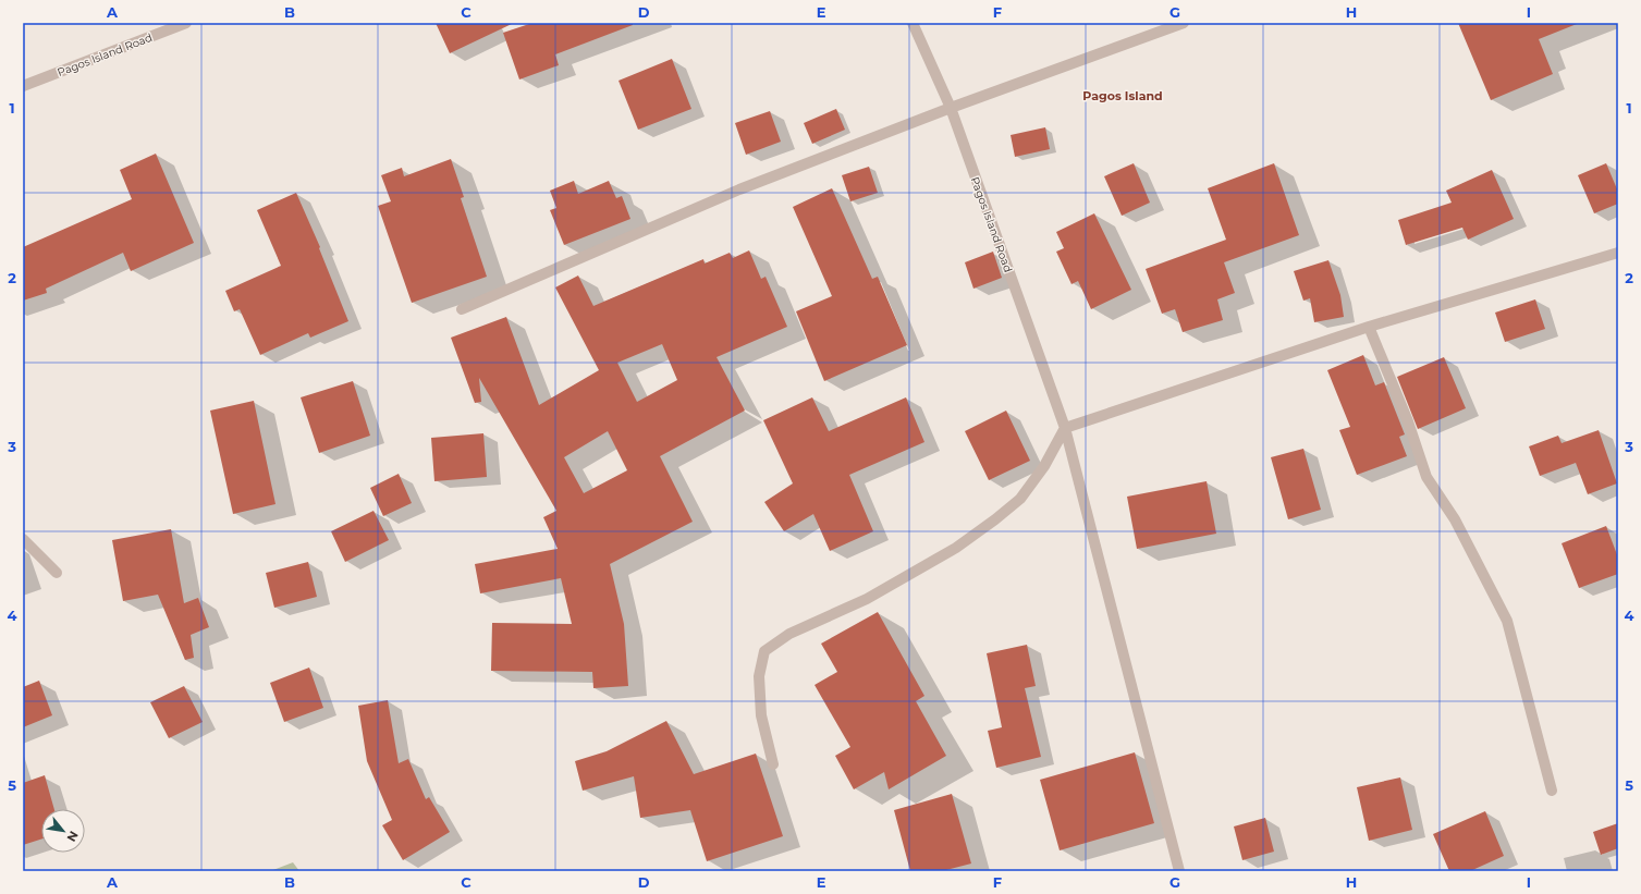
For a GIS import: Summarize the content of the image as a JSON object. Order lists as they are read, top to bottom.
{
  "streets": {
    "street": ["Pagos Island Road"]
  },
  "districts": ["Pagos Island"],
  "north": "bottom right",
  "grid": {
    "columns": [
      "A",
      "B",
      "C",
      "D",
      "E",
      "F",
      "G",
      "H",
      "I"
    ],
    "rows": [
      "1",
      "2",
      "3",
      "4",
      "5"
    ]
  }
}
